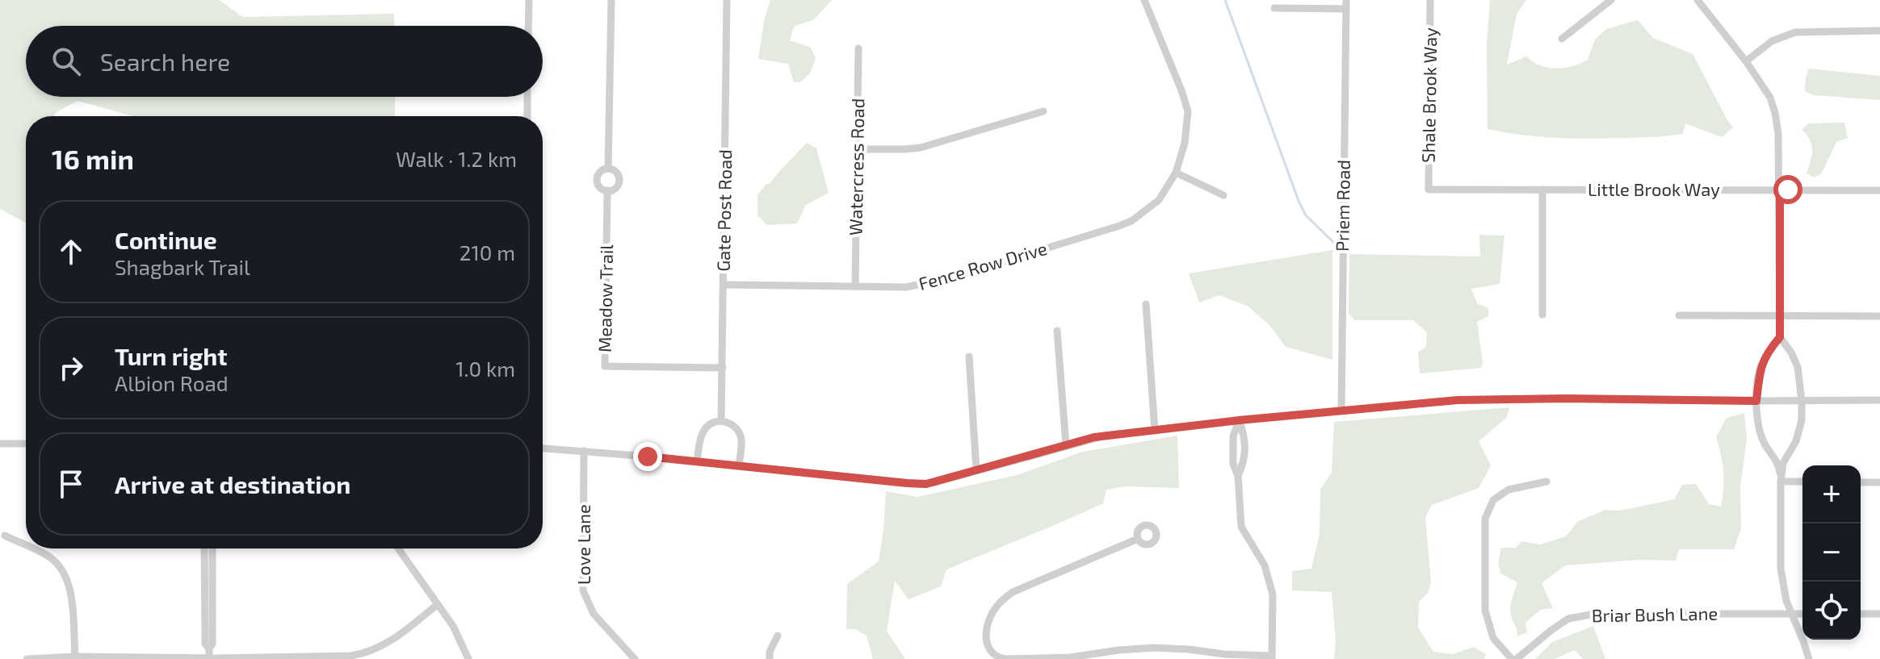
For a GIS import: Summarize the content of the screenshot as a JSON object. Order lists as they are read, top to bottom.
{
  "streets": {
    "street": [
      "Shale Brook Way",
      "Watercress Road",
      "Little Brook Way",
      "Priem Road",
      "Gate Post Road",
      "Fence Row Drive",
      "Meadow Trail",
      "Love Lane",
      "Briar Bush Lane"
    ]
  },
  "crossings": [
    ["Shale Brook Way", "Little Brook Way"],
    ["Watercress Road", "Fence Row Drive"],
    ["Gate Post Road", "Fence Row Drive"],
    ["Gate Post Road", "Meadow Trail"]
  ],
  "page": {
    "search": "Search here",
    "heading": ["16 min", "Walk · 1.2 km"],
    "list": [
      ["Continue", "Shagbark Trail", "210 m"],
      ["Turn right", "Albion Road", "1.0 km"],
      "Arrive at destination"
    ],
    "map_buttons": ["+", "−"]
  }
}
